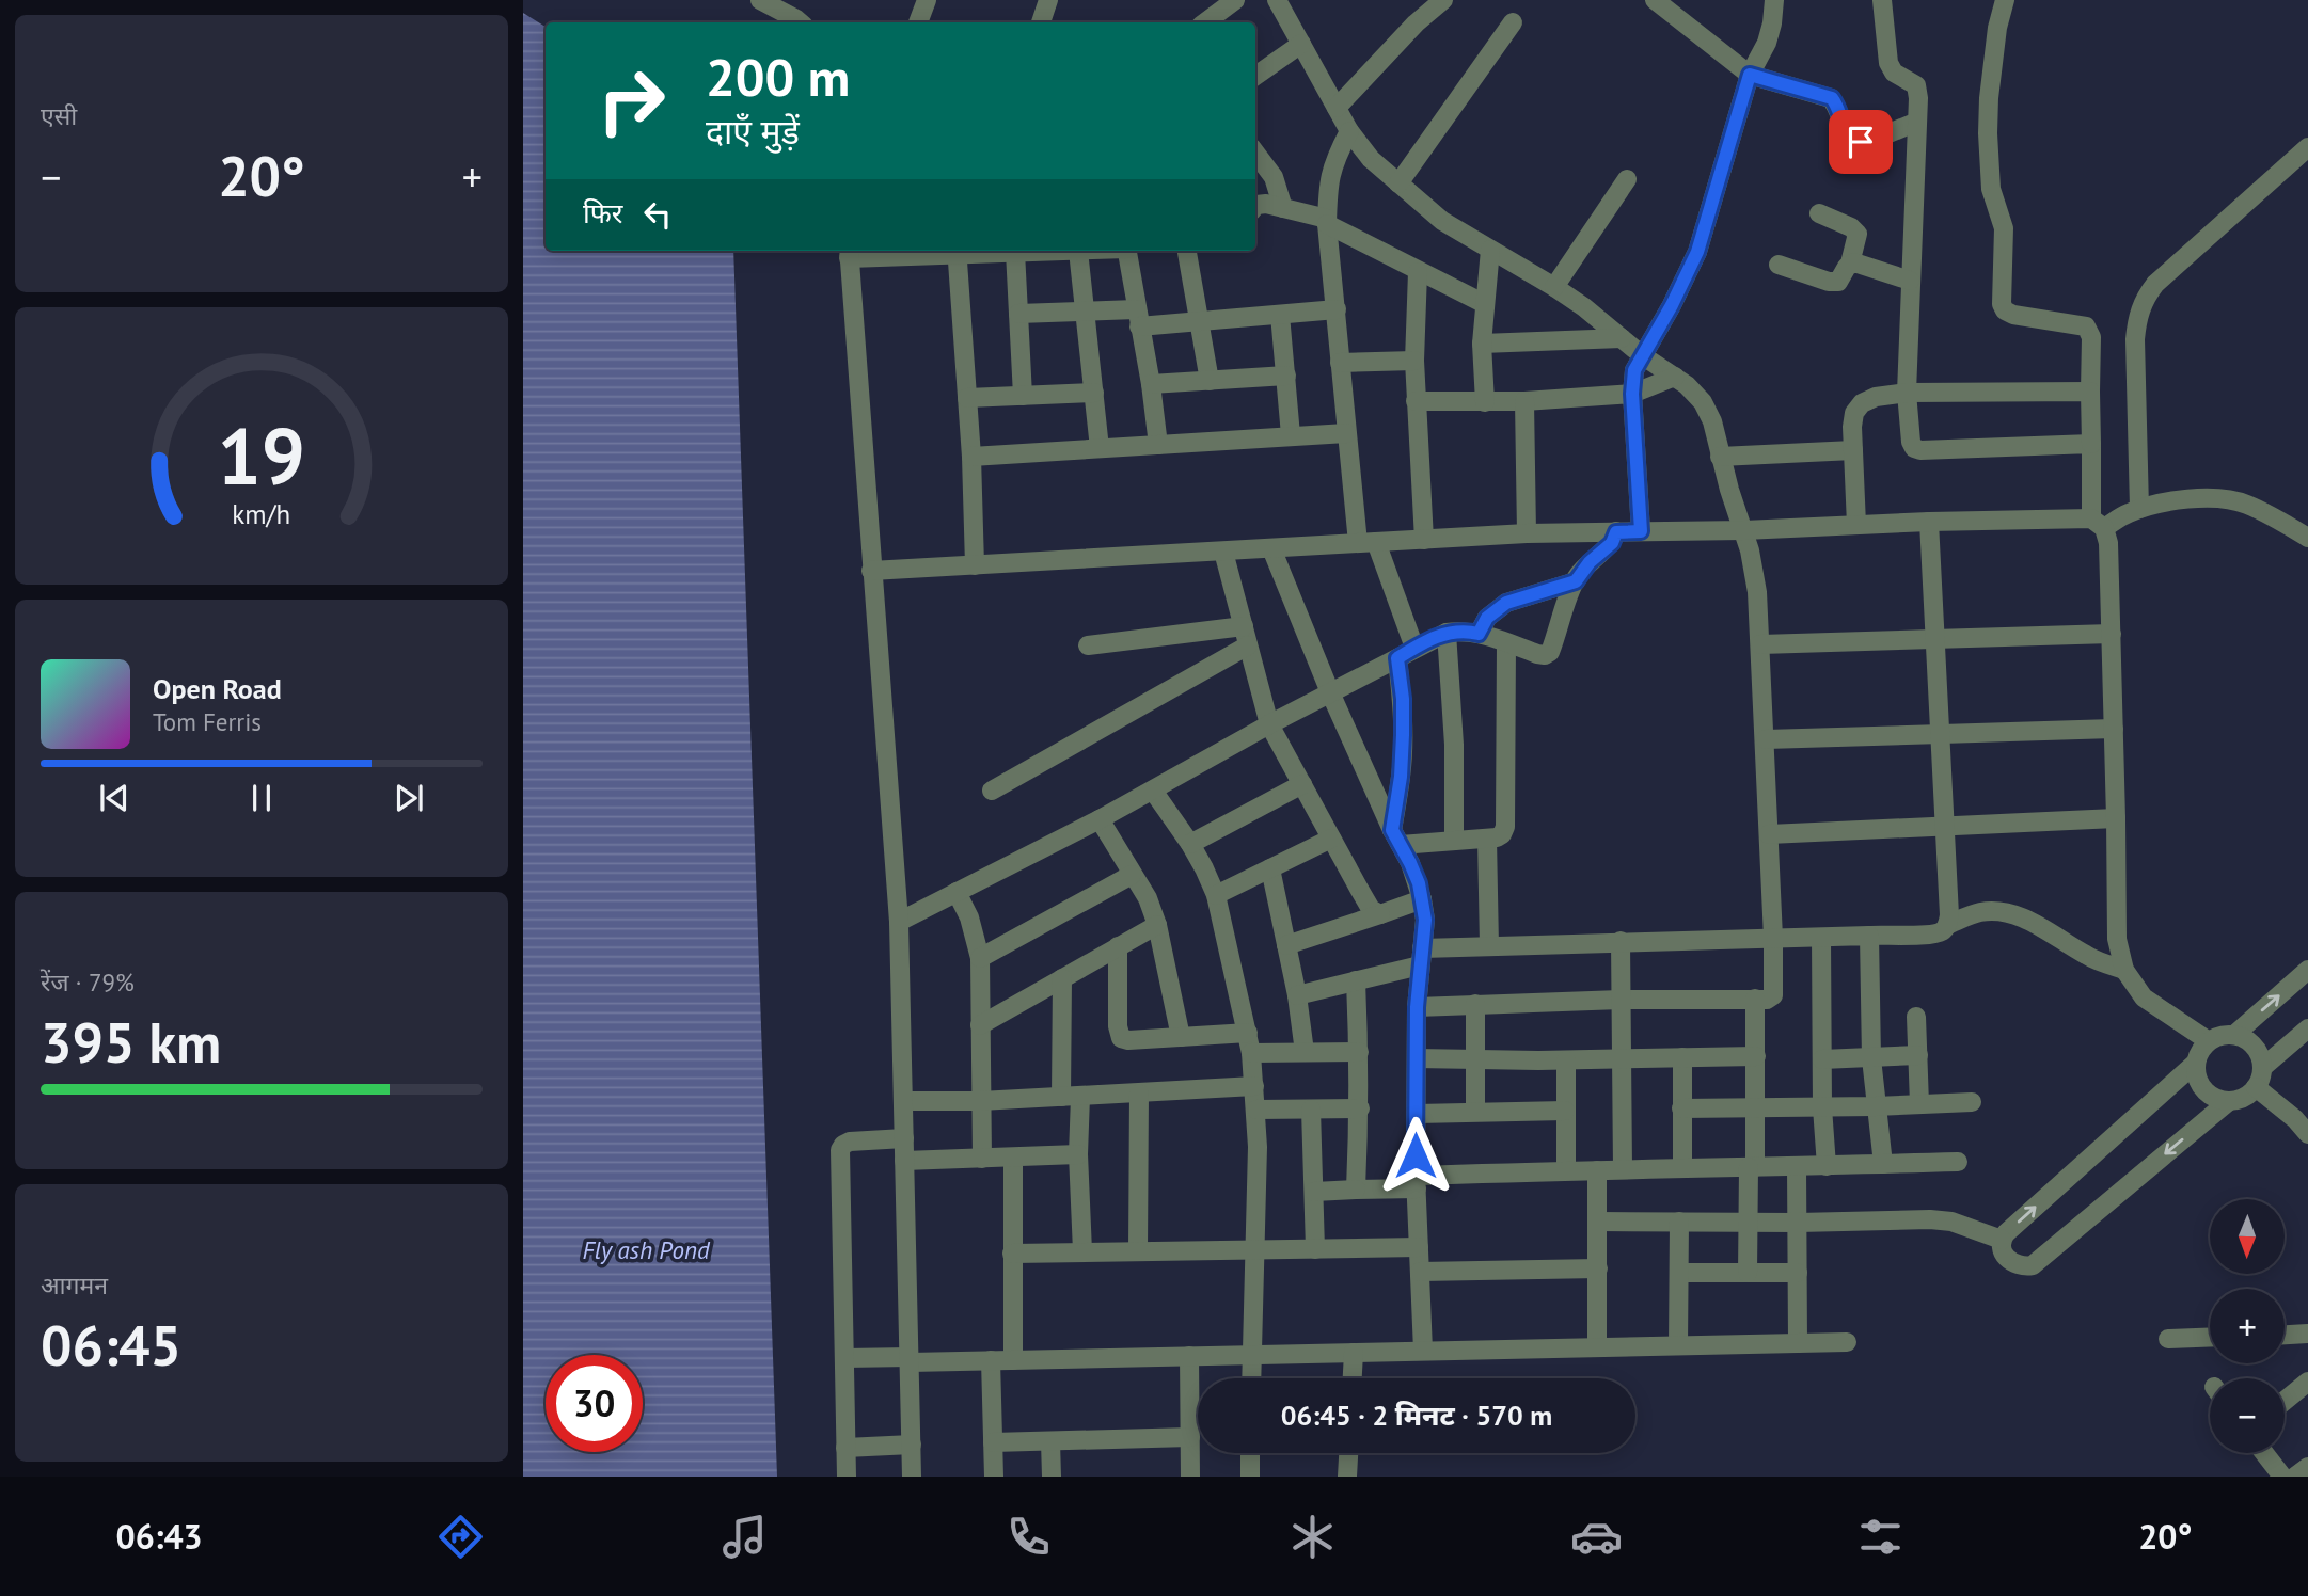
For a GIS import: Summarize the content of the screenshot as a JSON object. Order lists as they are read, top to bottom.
{
  "water": ["Fly ash Pond"],
  "north": "bottom",
  "page": {
    "tile": [
      "एसी",
      ["रेंज · 79%", "395 km"],
      ["आगमन", "06:45"]
    ],
    "turn": ["200 m", "दाएँ मुड़ें"],
    "heat": ["−", "20°", "+"],
    "then": "फिर",
    "song": ["Open Road", "Tom Ferris"],
    "map_buttons": ["+", "−"],
    "limit": "30",
    "trip": "06:45 · 2 मिनट · 570 m",
    "tabs": ["06:43", "20°"],
    "gauge": ["19", "km/h"]
  }
}
